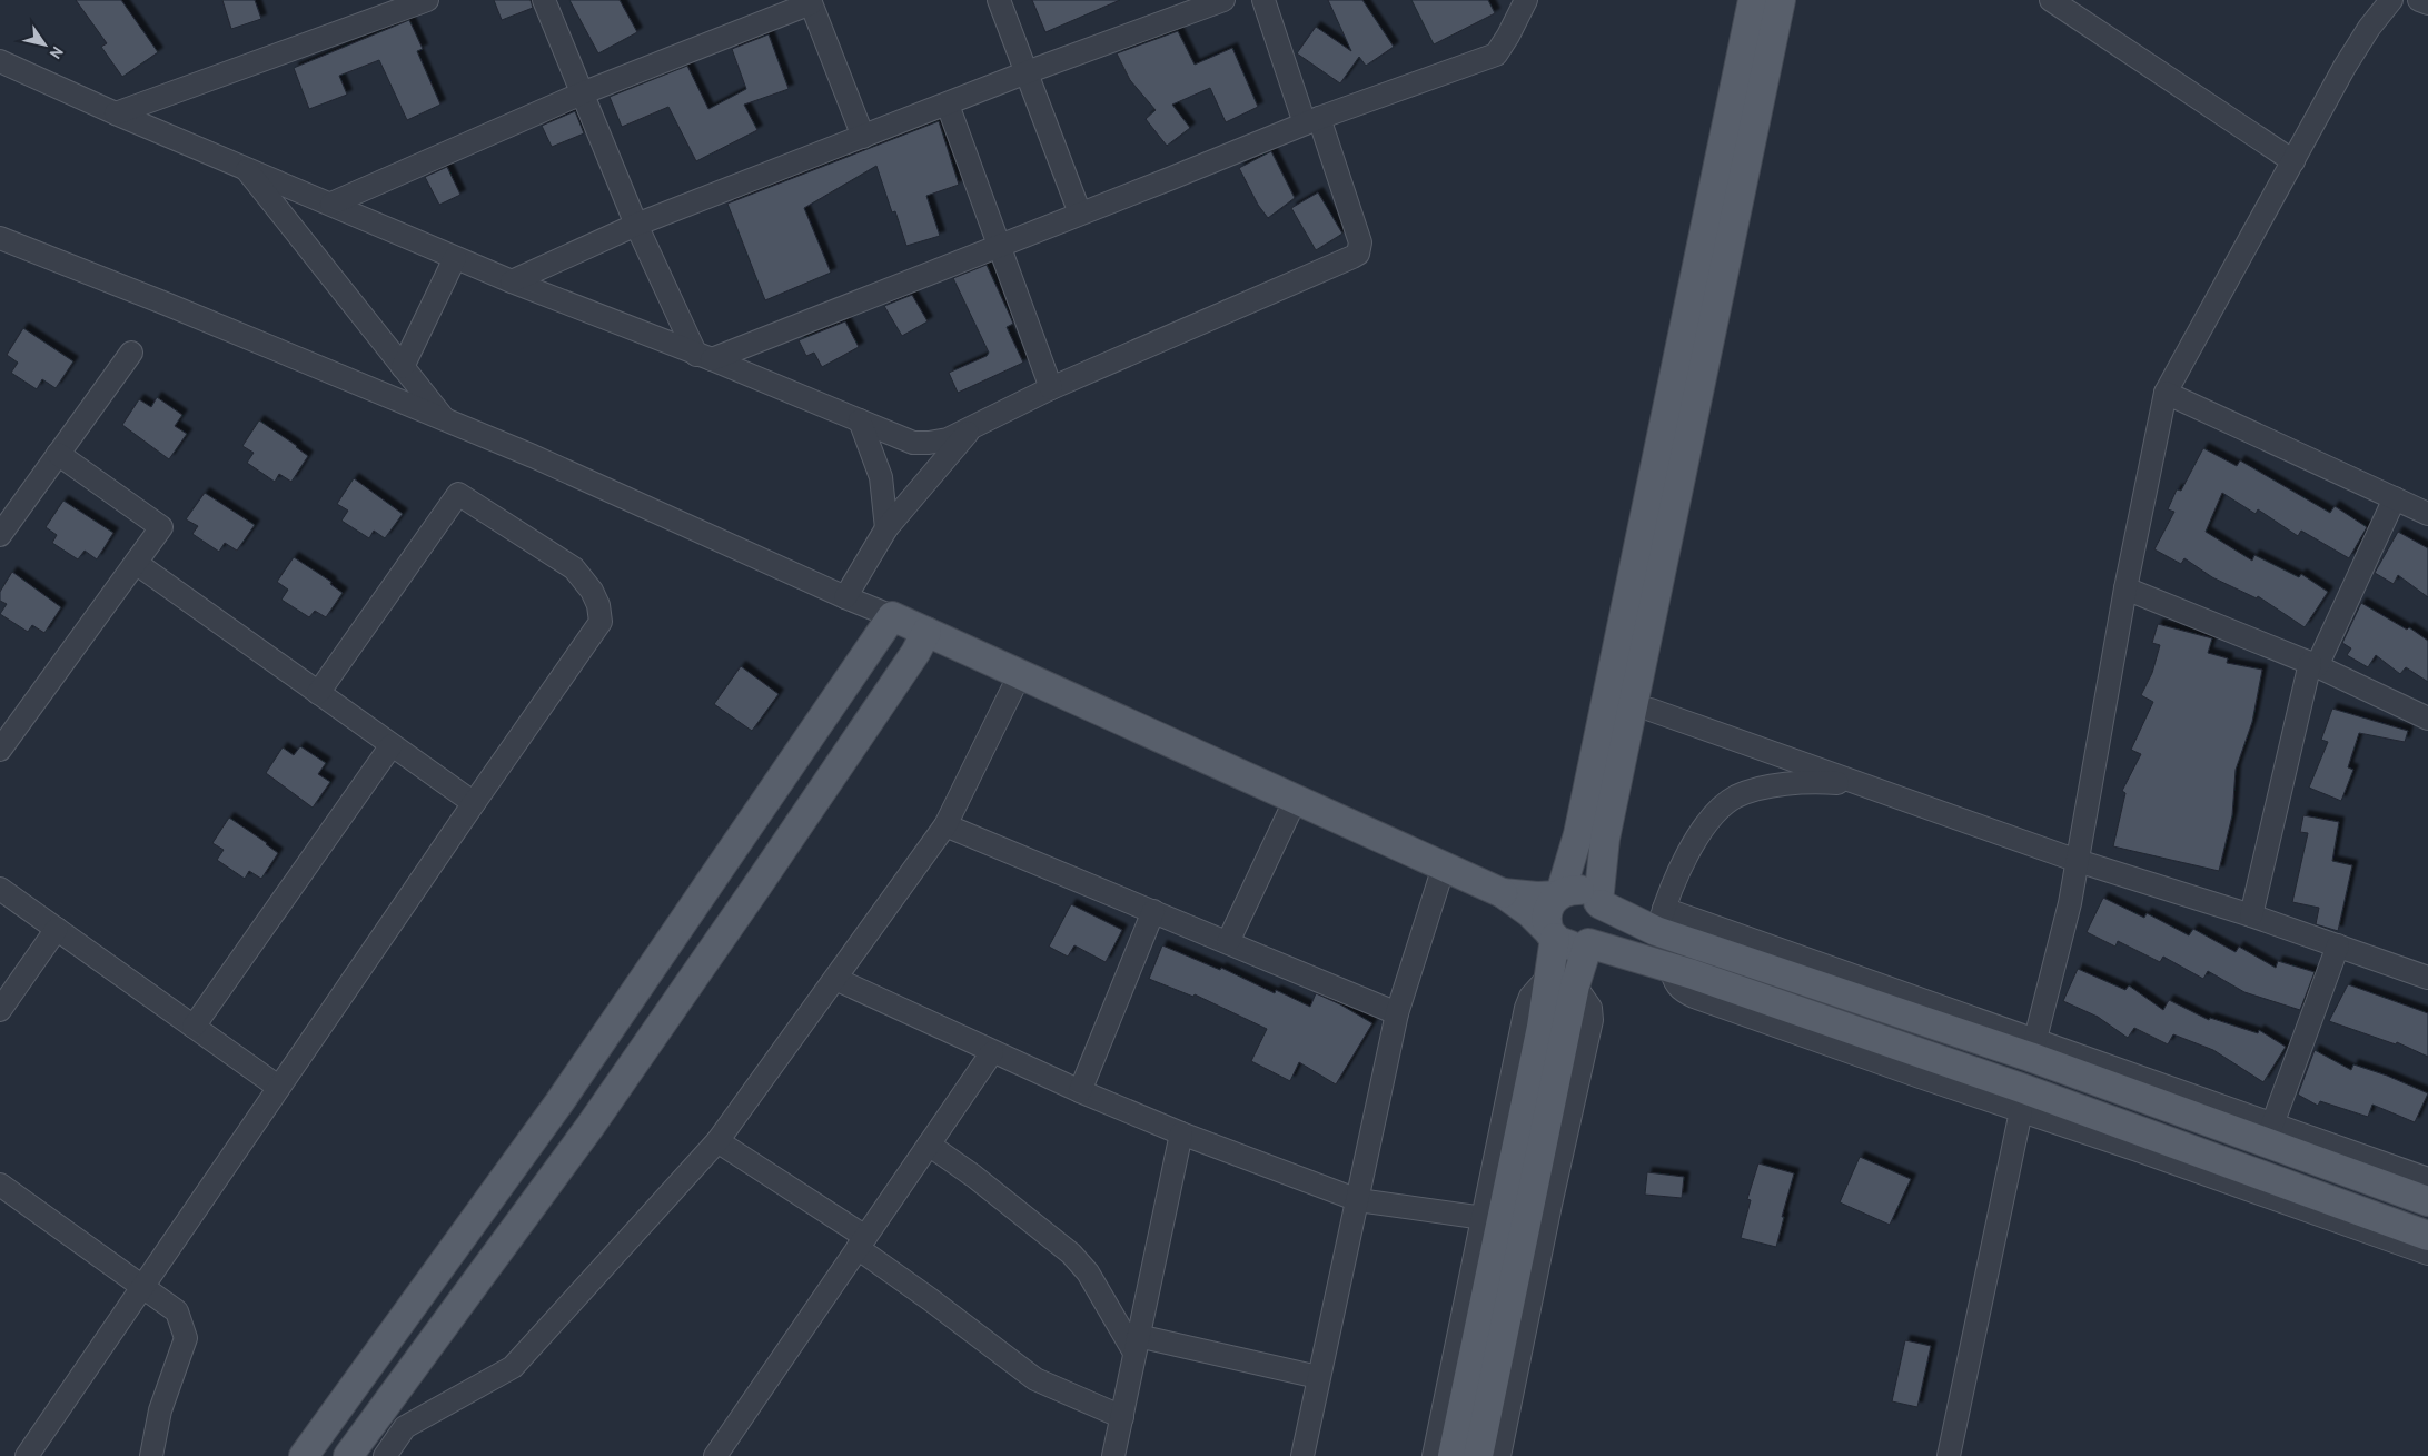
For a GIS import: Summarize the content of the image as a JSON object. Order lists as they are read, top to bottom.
{
  "north": "bottom right"
}
